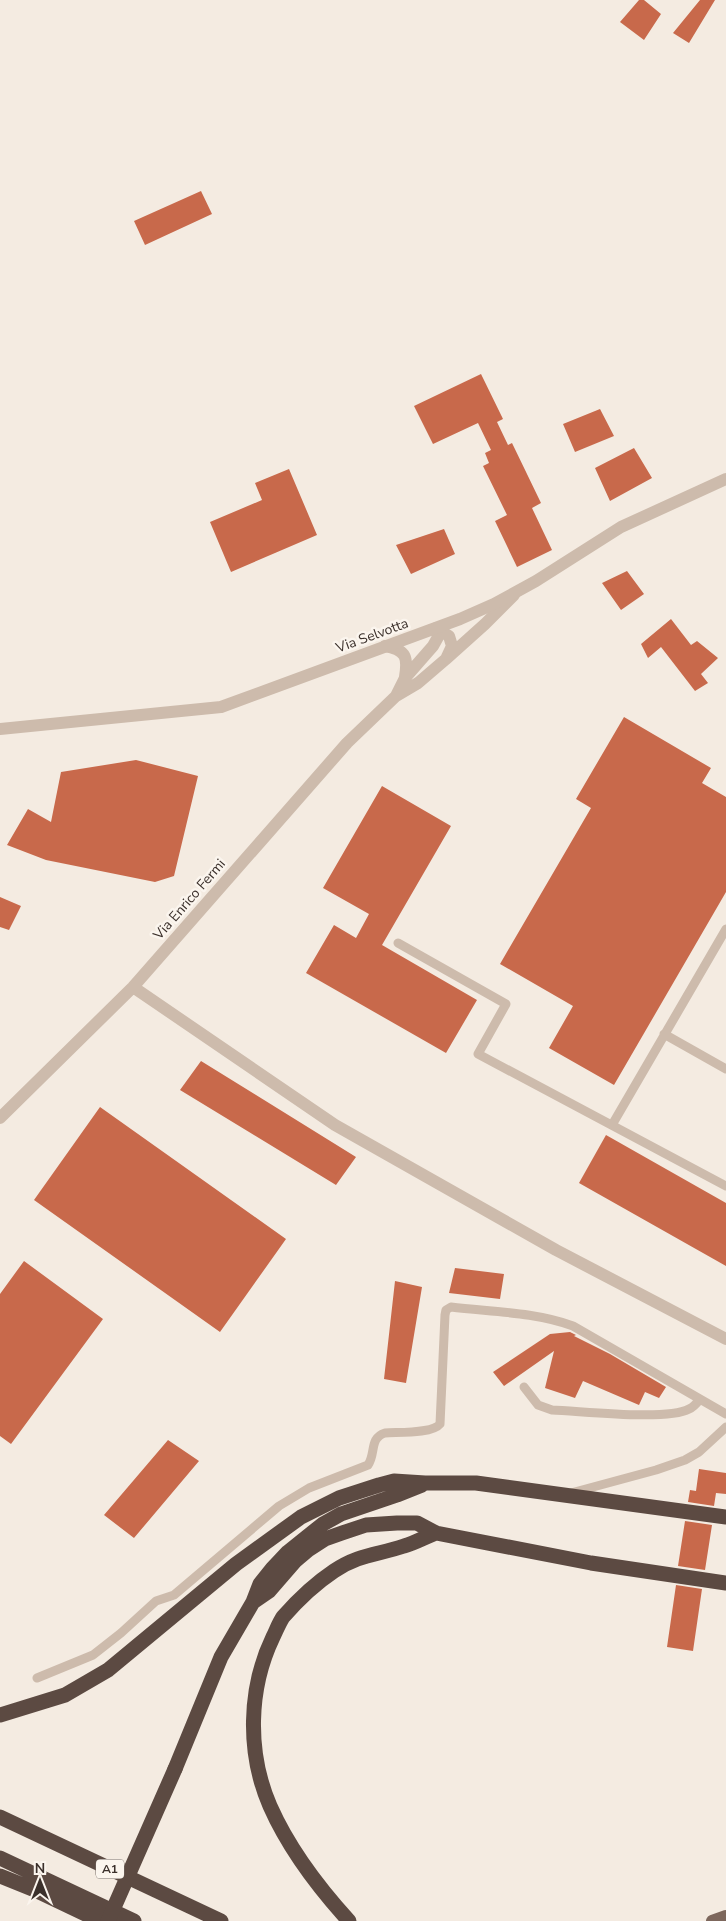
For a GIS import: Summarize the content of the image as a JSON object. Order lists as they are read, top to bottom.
{
  "streets": {
    "highway": ["A1"],
    "street": ["Via Selvotta", "Via Enrico Fermi"]
  },
  "crossings": [
    ["Via Selvotta", "Via Enrico Fermi"]
  ],
  "north": "top"
}
